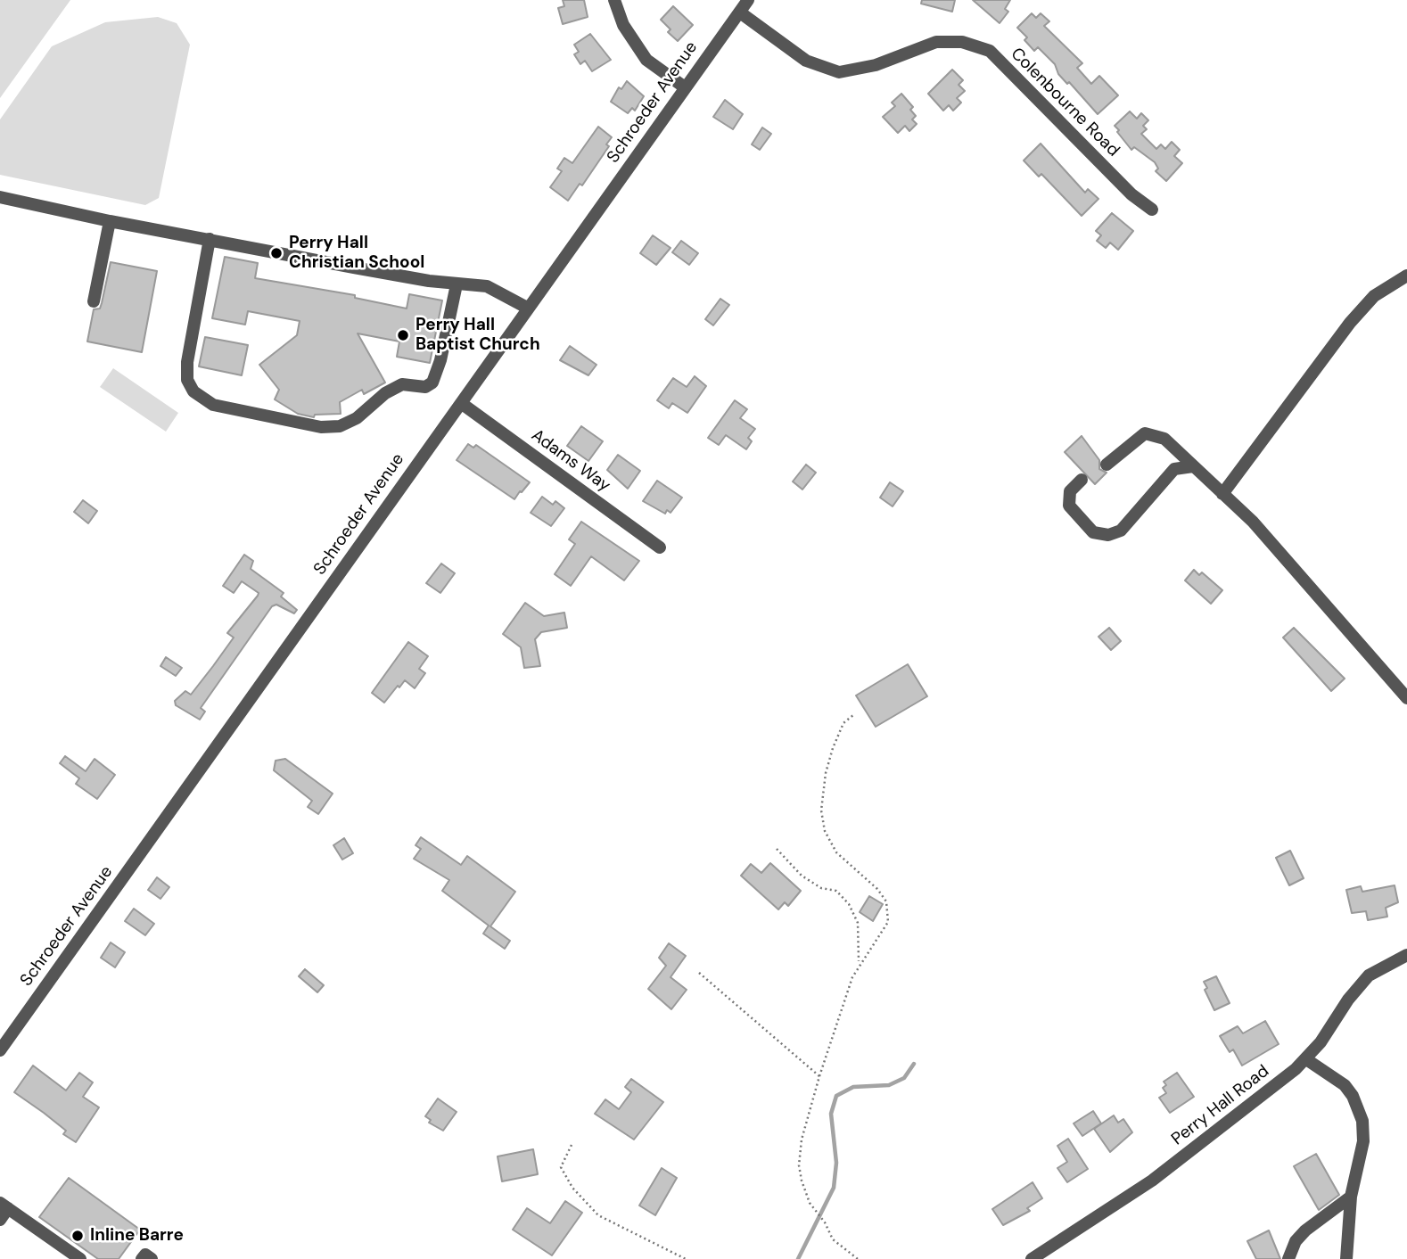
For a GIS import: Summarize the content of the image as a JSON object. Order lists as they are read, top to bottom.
{
  "streets": {
    "street": [
      "Schroeder Avenue",
      "Colenbourne Road",
      "Adams Way",
      "Perry Hall Road"
    ]
  },
  "crossings": [
    ["Schroeder Avenue", "Colenbourne Road"],
    ["Schroeder Avenue", "Adams Way"]
  ],
  "places": ["Perry Hall Christian School", "Perry Hall Baptist Church", "Inline Barre"]
}
